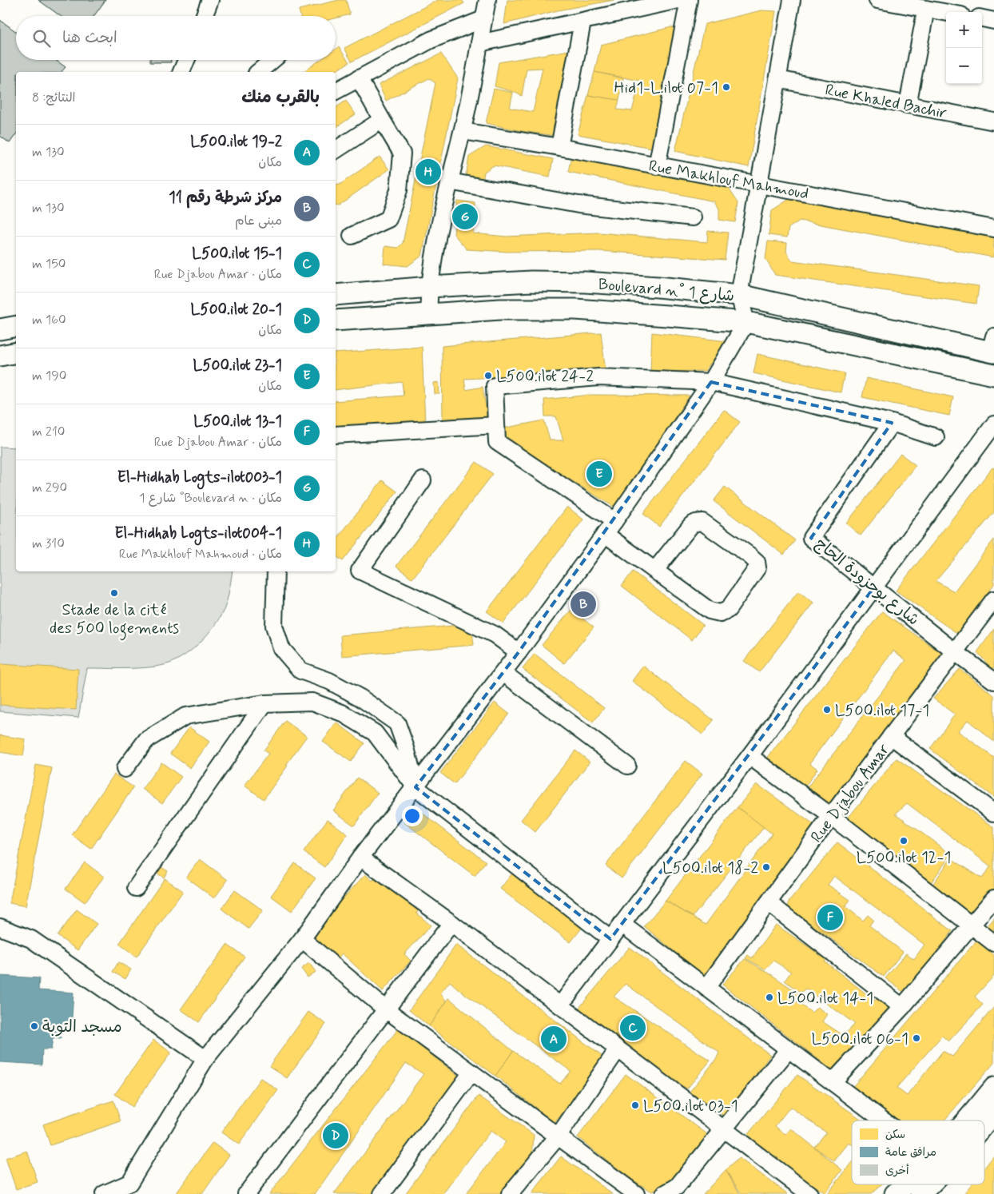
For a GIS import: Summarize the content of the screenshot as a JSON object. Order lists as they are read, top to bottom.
{
  "streets": {
    "main road": ["Boulevard n° شارع 1"],
    "street": [
      "Rue Khaled Bachir",
      "Rue Makhlouf Mahmoud",
      "شارع بوحزودة الحاج",
      "Rue Djabou Amar"
    ]
  },
  "crossings": [
    ["شارع بوحزودة الحاج", "Rue Djabou Amar"]
  ],
  "places": [
    "Hid1-L.ilot 07-1",
    "L500.ilot 24-2",
    "Stade de la cité des 500 logements",
    "L500.ilot 17-1",
    "L500.ilot 12-1",
    "L500.ilot 18-2",
    "L500.ilot 14-1",
    "مسجد التوبة",
    "L500.ilot 06-1",
    "L500.ilot 03-1"
  ],
  "legend": ["سكن", "مرافق عامة", "أخرى"],
  "page": {
    "map_buttons": ["+", "−"],
    "search": "ابحث هنا",
    "heading": ["بالقرب منك", "النتائج: 8"],
    "list": [
      {
        "mark": "A",
        "name": "L500.ilot 19-2",
        "note": "مكان",
        "value": "130 m"
      },
      {
        "mark": "B",
        "name": "مركز شرطة رقم 11",
        "note": "مبنى عام",
        "value": "130 m"
      },
      {
        "mark": "C",
        "name": "L500.ilot 15-1",
        "note": "مكان · Rue Djabou Amar",
        "value": "150 m"
      },
      {
        "mark": "D",
        "name": "L500.ilot 20-1",
        "note": "مكان",
        "value": "160 m"
      },
      {
        "mark": "E",
        "name": "L500.ilot 23-1",
        "note": "مكان",
        "value": "190 m"
      },
      {
        "mark": "F",
        "name": "L500.ilot 13-1",
        "note": "مكان · Rue Djabou Amar",
        "value": "210 m"
      },
      {
        "mark": "G",
        "name": "El-Hidhab Logts-ilot003-1",
        "note": "مكان · Boulevard n° شارع 1",
        "value": "290 m"
      },
      {
        "mark": "H",
        "name": "El-Hidhab Logts-ilot004-1",
        "note": "مكان · Rue Makhlouf Mahmoud",
        "value": "310 m"
      }
    ],
    "pins": [
      "H",
      "G",
      "E",
      "B",
      "F",
      "C",
      "A",
      "D"
    ]
  }
}
